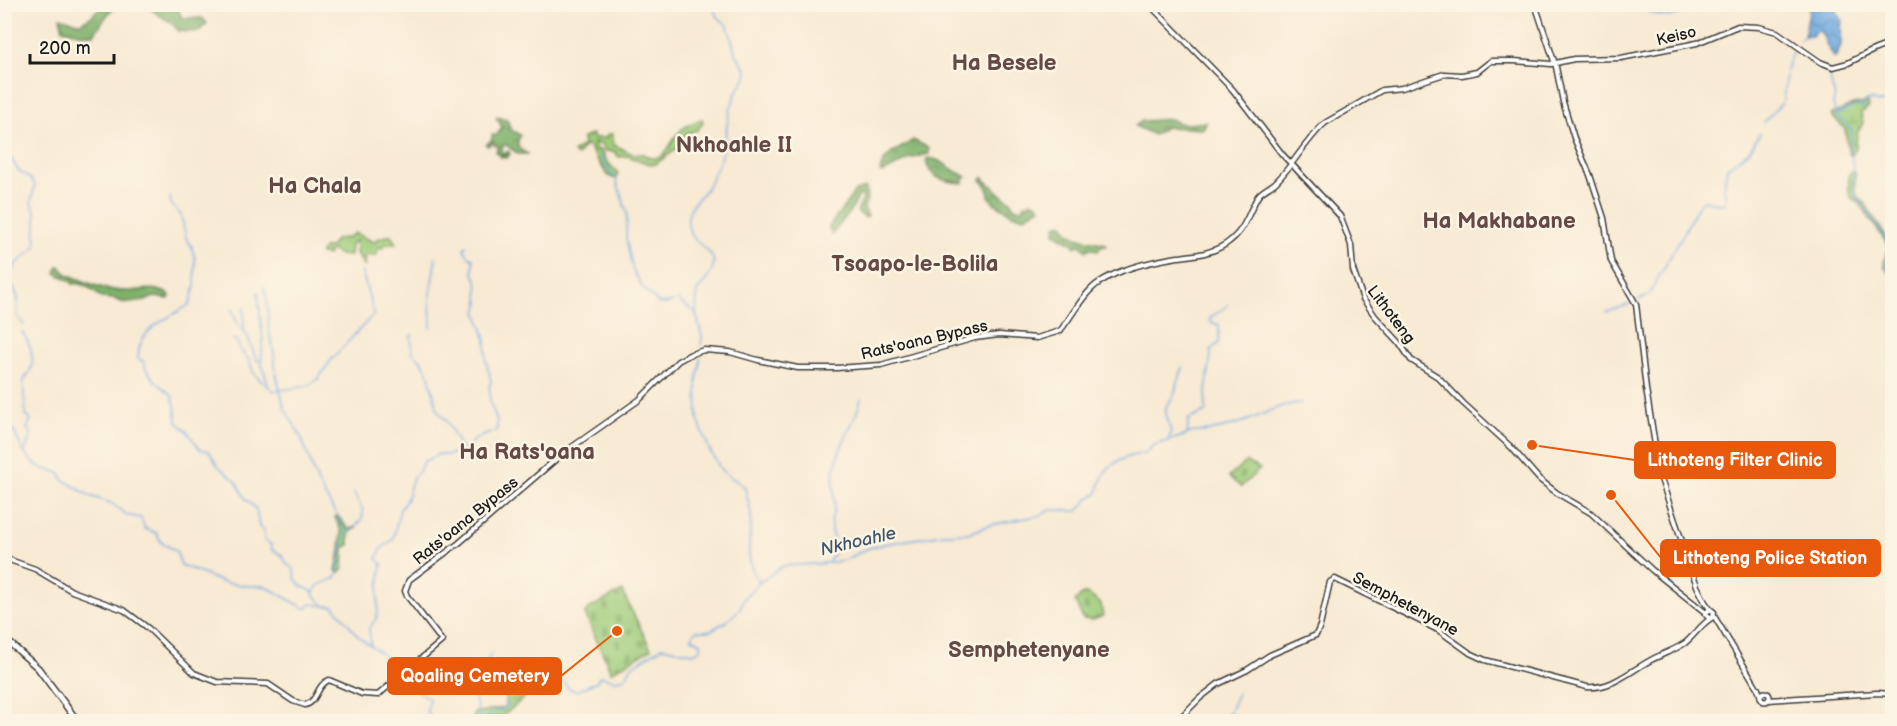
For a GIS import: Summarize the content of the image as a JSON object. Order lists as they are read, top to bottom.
{
  "streets": {
    "main road": [
      "Keiso",
      "Lithoteng",
      "Rats'oana Bypass",
      "Semphetenyane"
    ]
  },
  "crossings": [
    ["Lithoteng", "Rats'oana Bypass"],
    ["Lithoteng", "Semphetenyane"]
  ],
  "districts": [
    "Ha Besele",
    "Nkhoahle II",
    "Ha Chala",
    "Ha Makhabane",
    "Tsoapo-le-Bolila",
    "Ha Rats'oana",
    "Semphetenyane"
  ],
  "water": ["Nkhoahle"],
  "places": ["Lithoteng Filter Clinic", "Lithoteng Police Station", "Qoaling Cemetery"],
  "scale_bar": "200 m"
}
